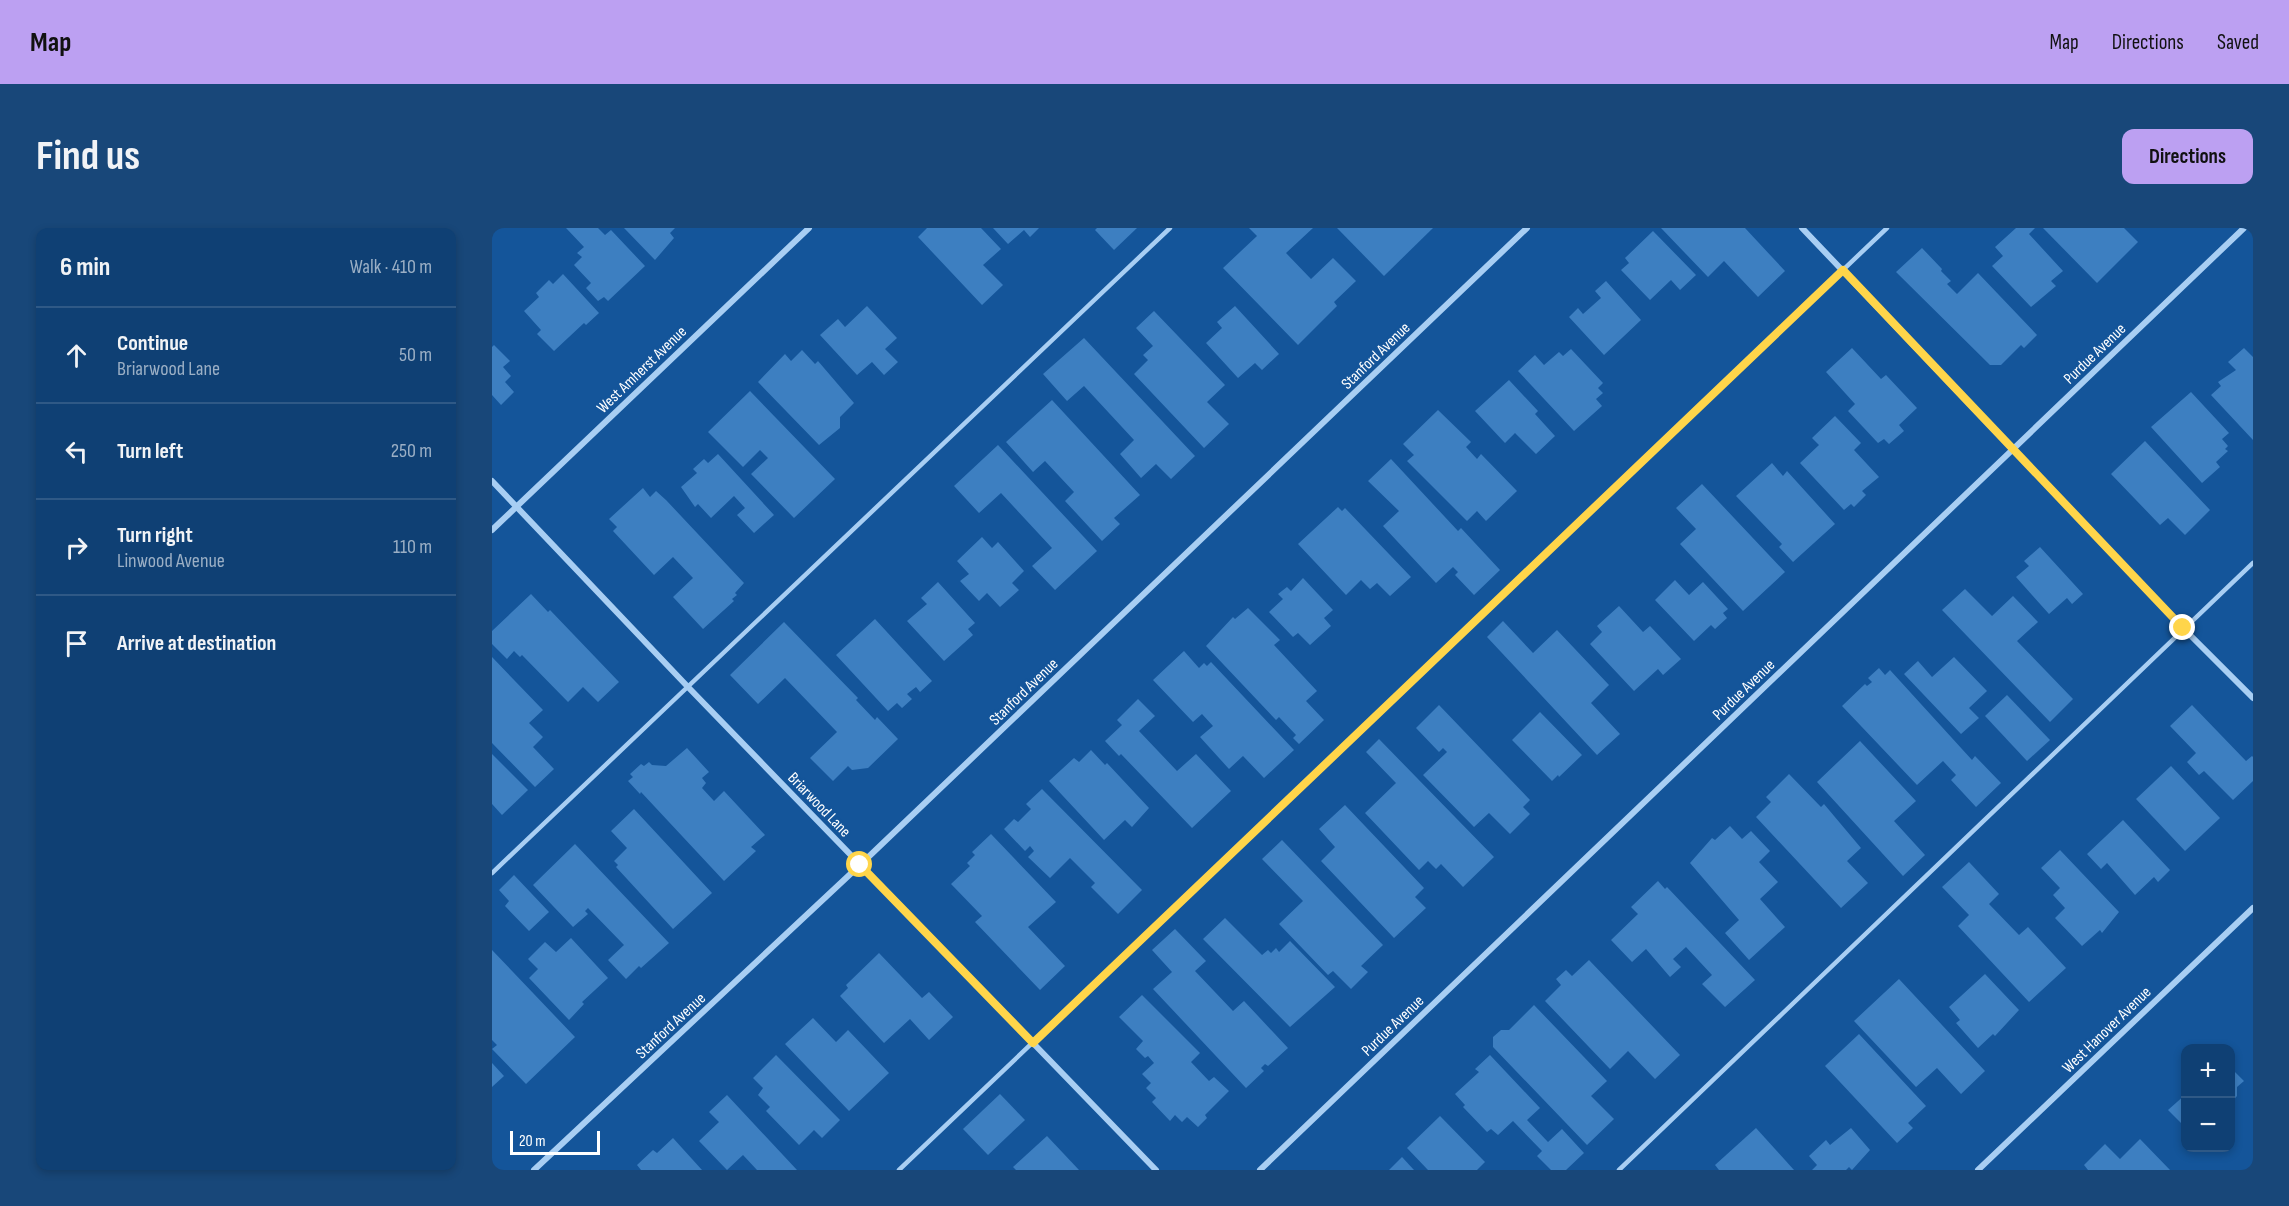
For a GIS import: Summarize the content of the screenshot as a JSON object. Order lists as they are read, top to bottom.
{
  "streets": {
    "street": [
      "Purdue Avenue",
      "Stanford Avenue",
      "West Amherst Avenue",
      "Briarwood Lane",
      "West Hanover Avenue"
    ]
  },
  "crossings": [
    ["Stanford Avenue", "Briarwood Lane"],
    ["West Amherst Avenue", "Briarwood Lane"]
  ],
  "scale_bar": "20 m",
  "page": {
    "header": "Map",
    "nav": ["Map", "Directions", "Saved"],
    "buttons": "Directions",
    "title": "Find us",
    "heading": ["6 min", "Walk · 410 m"],
    "list": [
      ["Continue", "Briarwood Lane", "50 m"],
      ["Turn left", "250 m"],
      ["Turn right", "Linwood Avenue", "110 m"],
      "Arrive at destination"
    ],
    "map_buttons": ["+", "−"],
    "scale": "20 m"
  }
}
